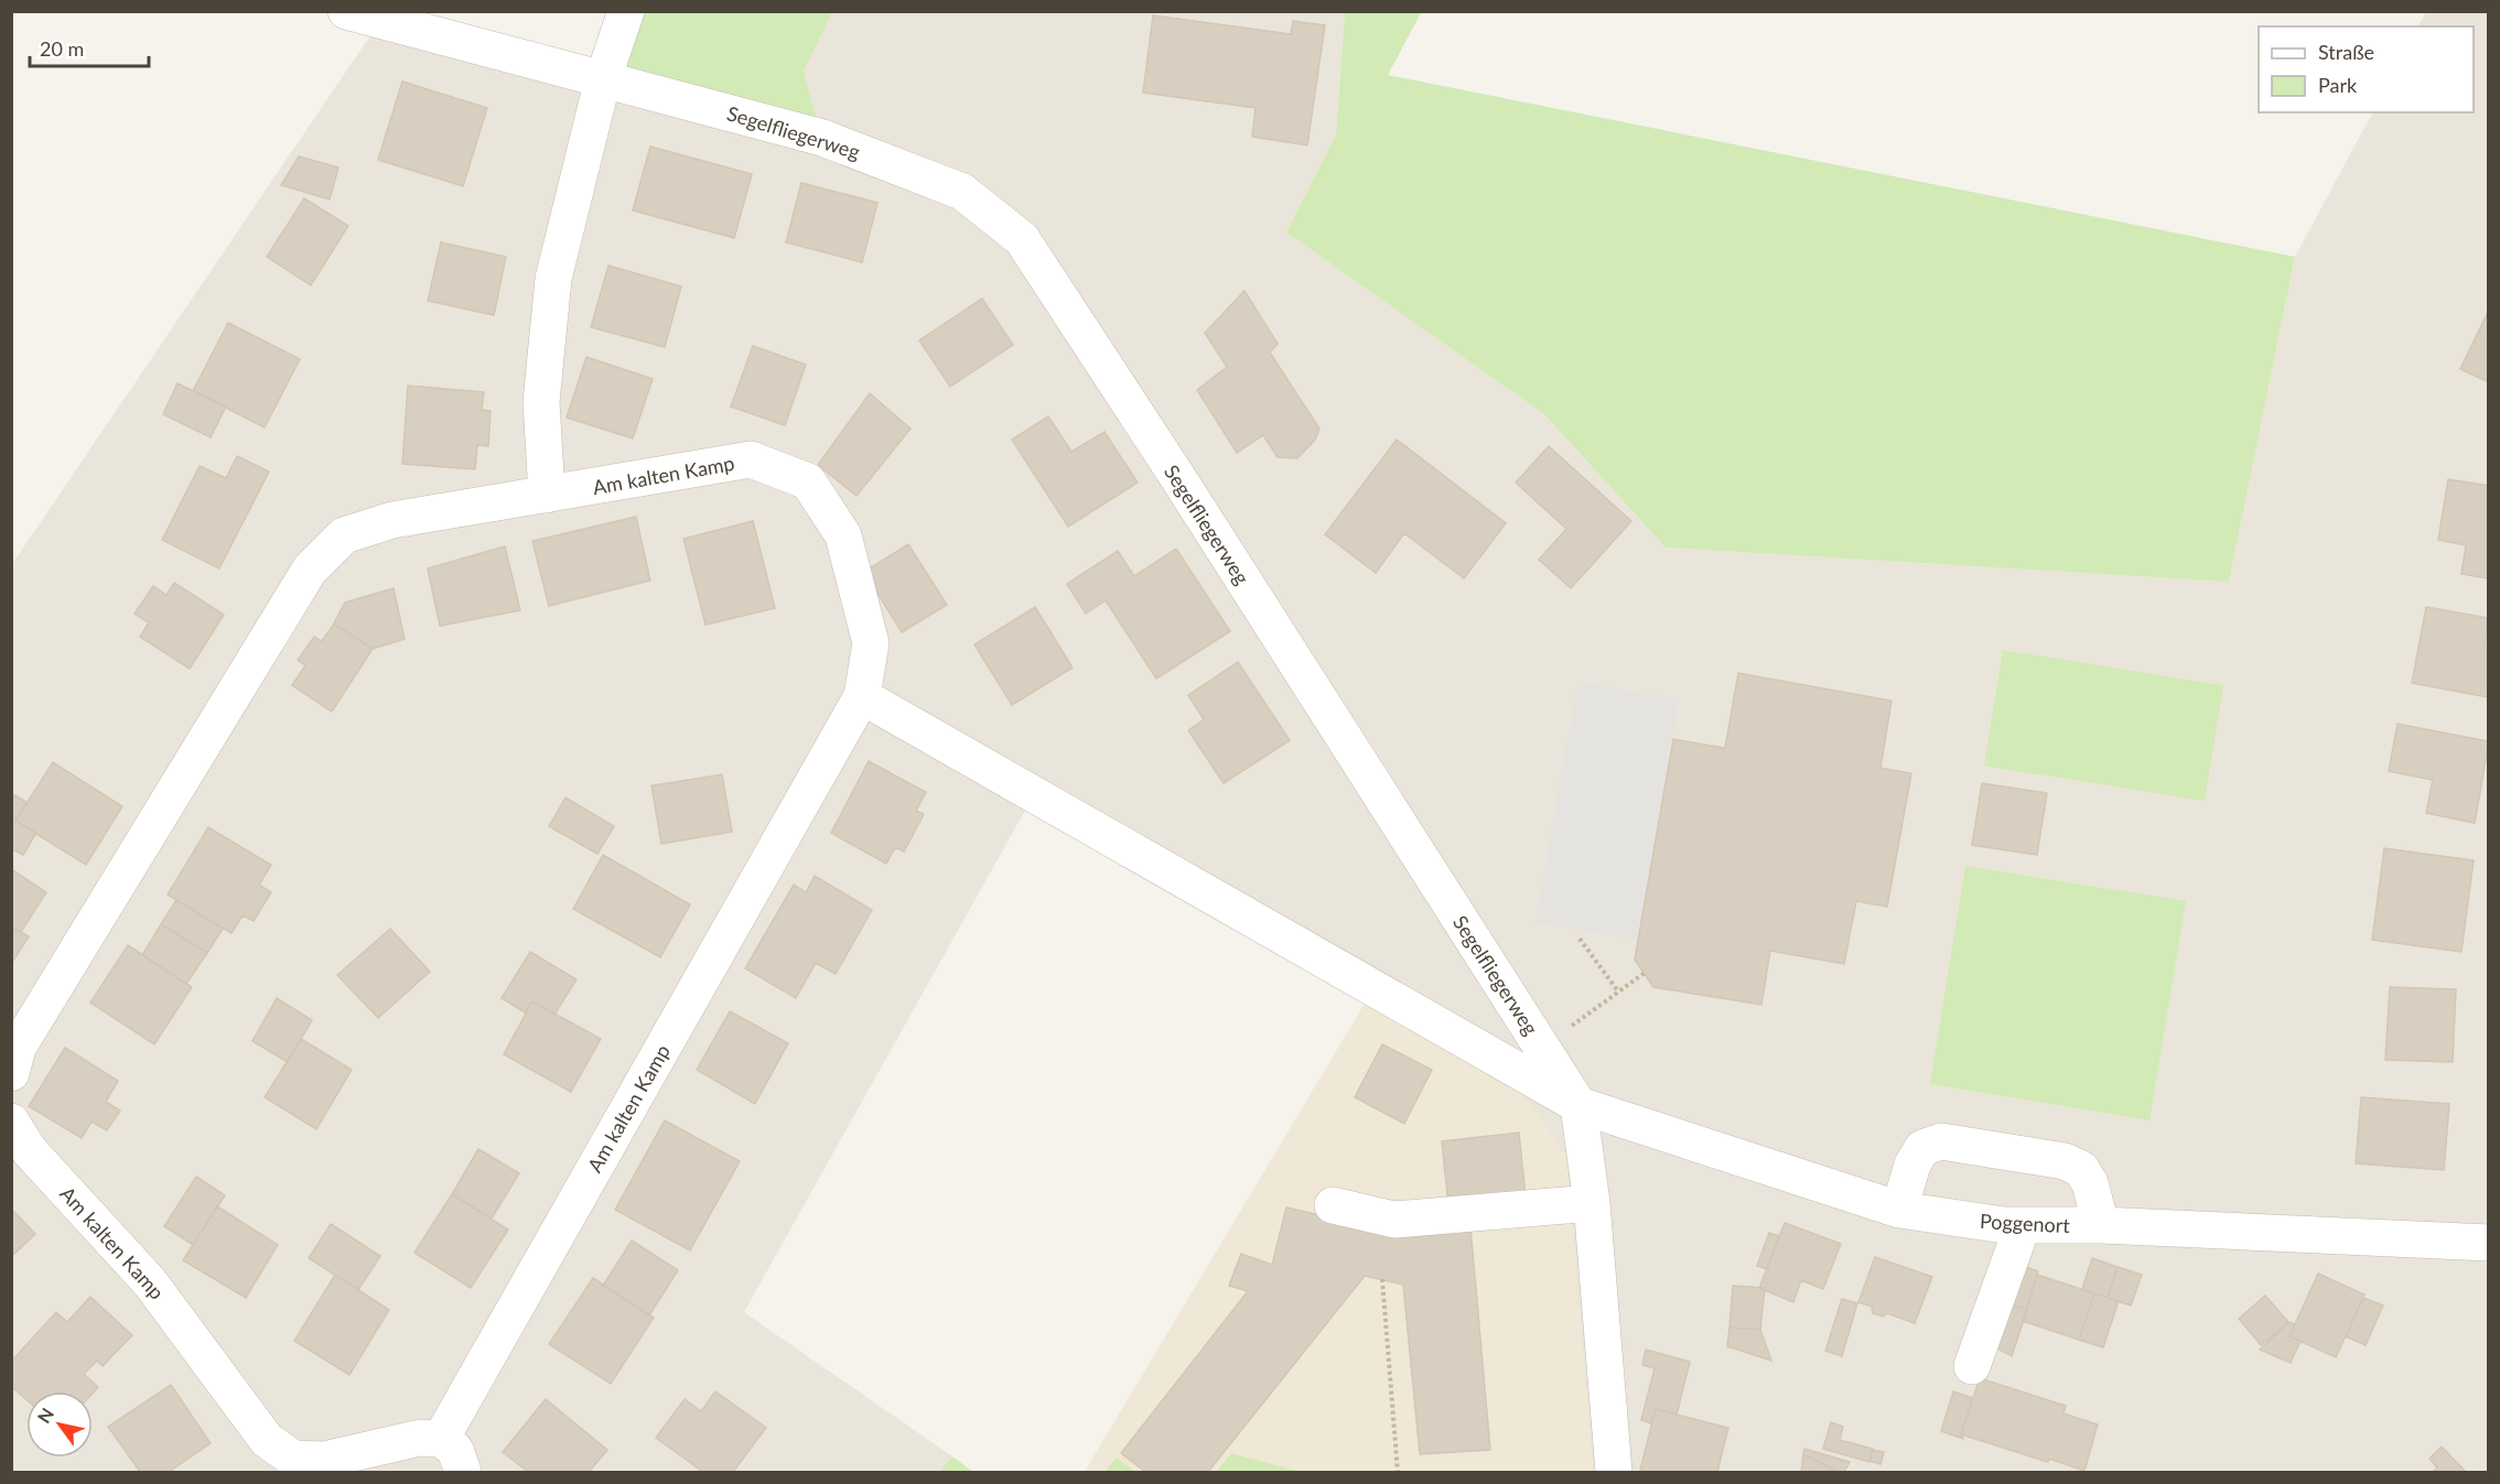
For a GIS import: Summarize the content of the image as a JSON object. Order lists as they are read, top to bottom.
{
  "streets": {
    "street": ["Segelfliegerweg", "Am kalten Kamp", "Poggenort"]
  },
  "crossings": [
    ["Segelfliegerweg", "Poggenort"],
    ["Am kalten Kamp", "Poggenort"]
  ],
  "legend": ["Straße", "Park"],
  "scale_bar": "20 m",
  "north": "top left"
}
